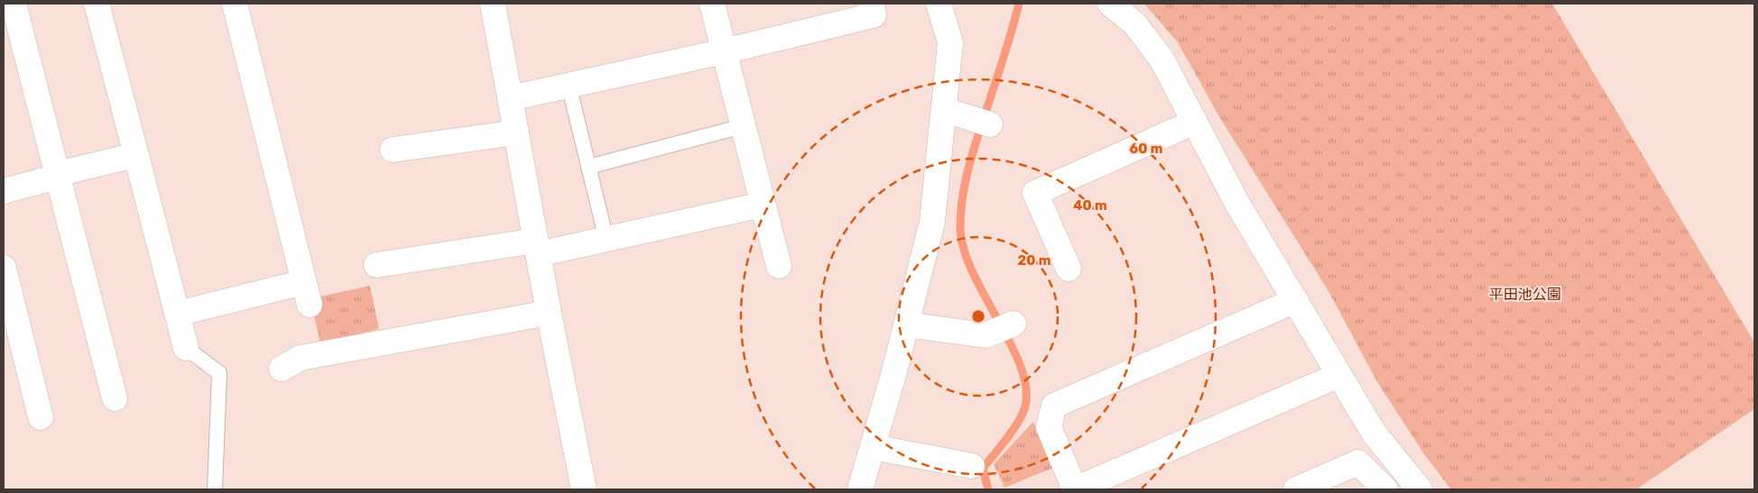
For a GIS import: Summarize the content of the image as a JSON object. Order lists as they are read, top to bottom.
{
  "parks": ["平田池公園"],
  "rings": ["60 m", "40 m", "20 m"]
}
